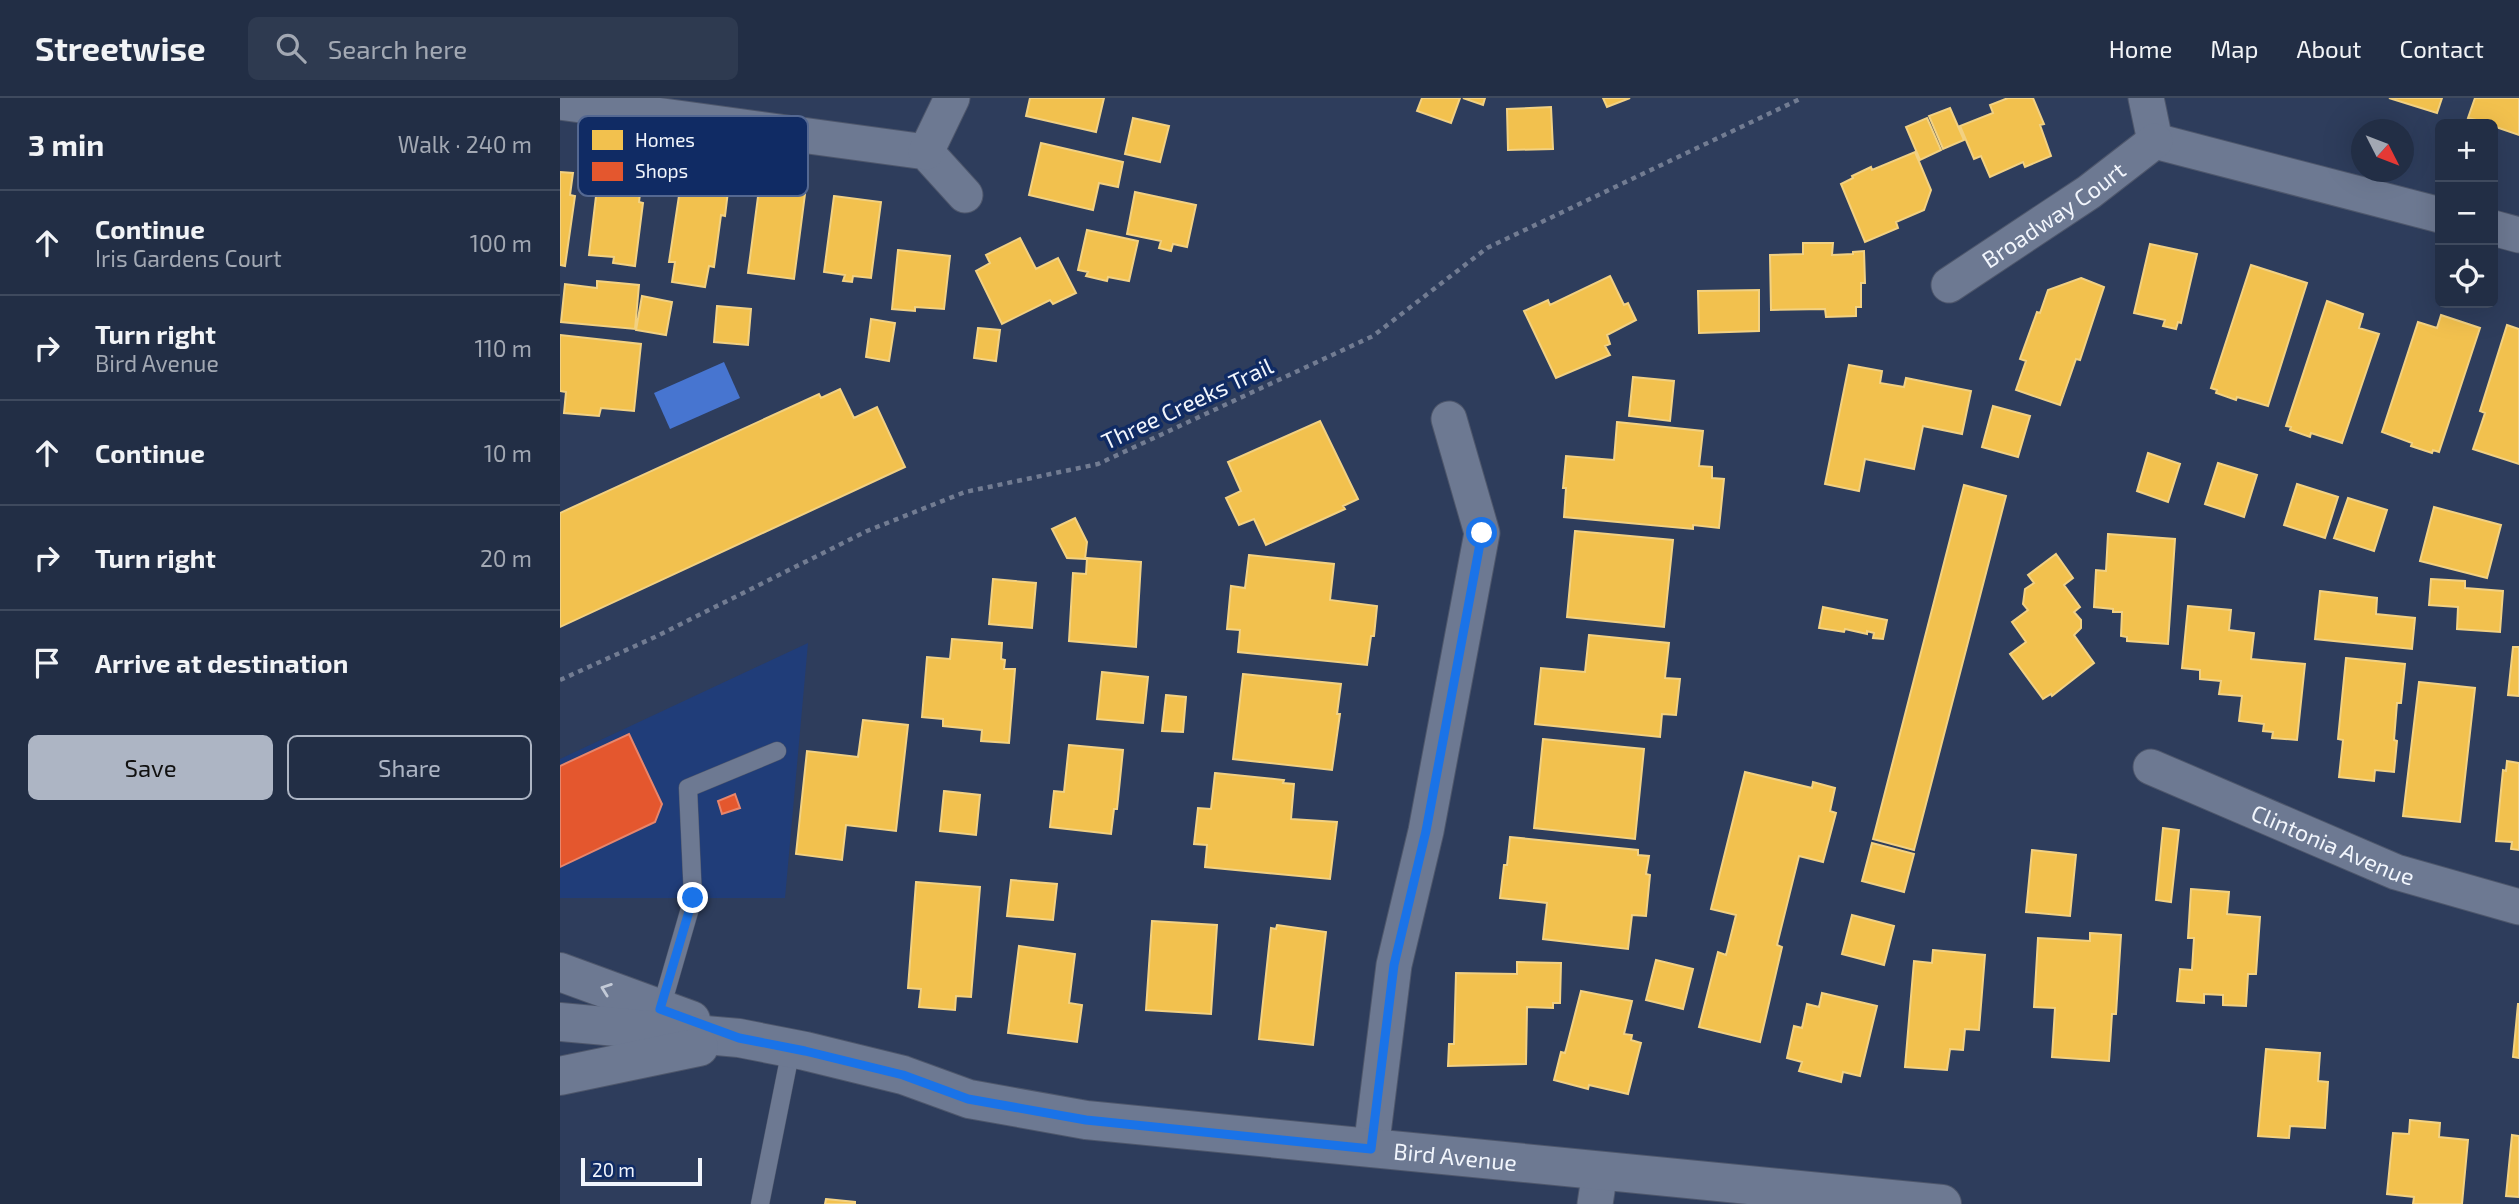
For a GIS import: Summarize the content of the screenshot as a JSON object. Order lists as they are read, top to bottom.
{
  "streets": {
    "main road": ["Bird Avenue"],
    "street": ["Broadway Court", "Clintonia Avenue"],
    "path": ["Three Creeks Trail"]
  },
  "legend": ["Homes", "Shops"],
  "scale_bar": "20 m",
  "north": "bottom right",
  "page": {
    "header": "Streetwise",
    "search": "Search here",
    "nav": [
      "Home",
      "Map",
      "About",
      "Contact"
    ],
    "heading": ["3 min", "Walk · 240 m"],
    "map_buttons": ["+", "−"],
    "list": [
      ["Continue", "Iris Gardens Court", "100 m"],
      ["Turn right", "Bird Avenue", "110 m"],
      ["Continue", "10 m"],
      ["Turn right", "20 m"],
      "Arrive at destination"
    ],
    "buttons": ["Save", "Share"],
    "scale": "20 m"
  }
}
